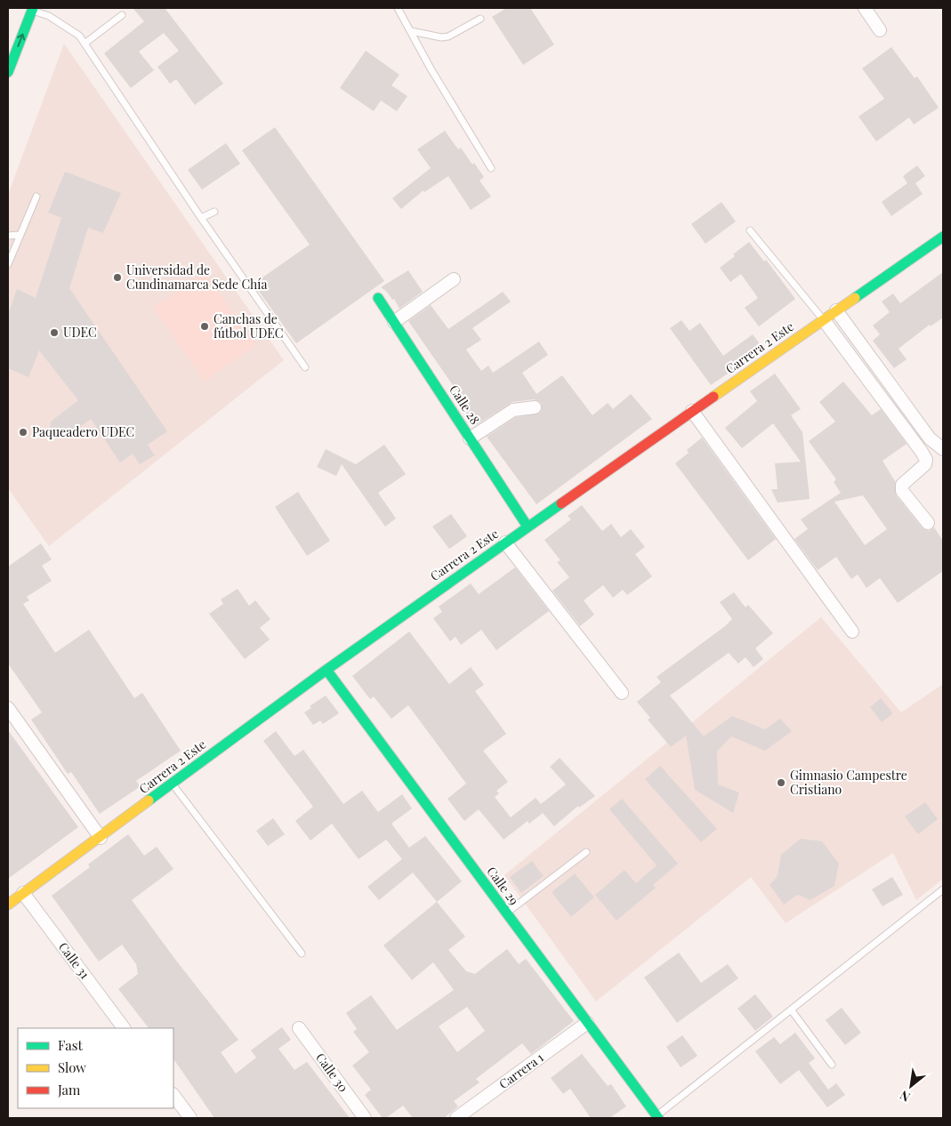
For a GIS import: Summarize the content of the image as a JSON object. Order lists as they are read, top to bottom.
{
  "streets": {
    "main road": ["Carrera 2 Este", "Calle 28", "Calle 29"],
    "street": ["Calle 31", "Carrera 1", "Calle 30"]
  },
  "crossings": [
    ["Carrera 2 Este", "Calle 28"],
    ["Carrera 2 Este", "Calle 29"],
    ["Carrera 2 Este", "Calle 31"],
    ["Calle 29", "Carrera 1"]
  ],
  "places": [
    "Universidad de Cundinamarca Sede Chía",
    "Canchas de fútbol UDEC",
    "UDEC",
    "Paqueadero UDEC",
    "Gimnasio Campestre Cristiano"
  ],
  "legend": ["Fast", "Slow", "Jam"],
  "north": "bottom left"
}
